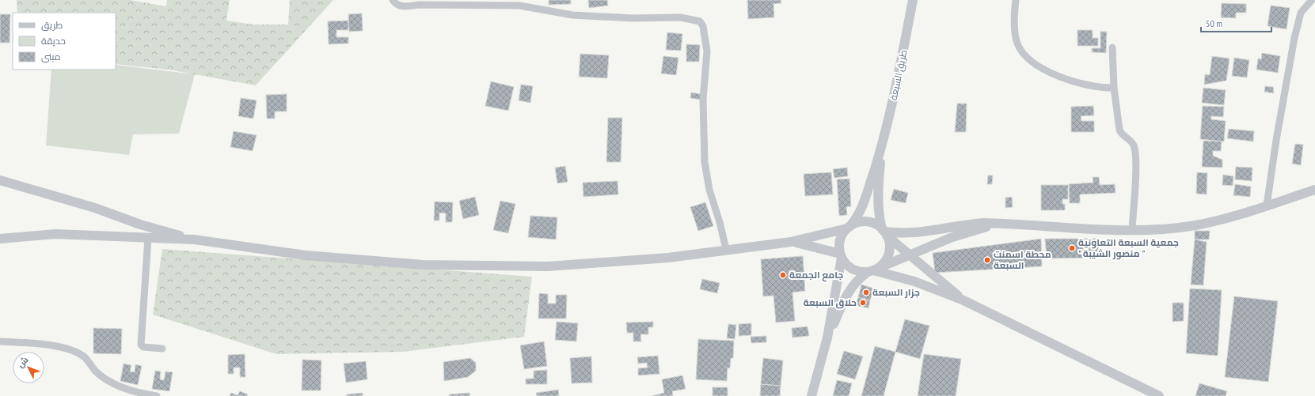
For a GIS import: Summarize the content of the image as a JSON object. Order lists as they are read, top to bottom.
{
  "streets": {
    "street": ["طريق السبعة"]
  },
  "places": [
    "جمعية السبعة التعاونية \" منصور الشيبة \"",
    "محطة اسمنت السبعة",
    "جامع الجمعة",
    "جزار السبعة",
    "حلاق السبعة"
  ],
  "legend": ["طريق", "حديقة", "مبنى"],
  "scale_bar": "50 m",
  "north": "top left"
}
